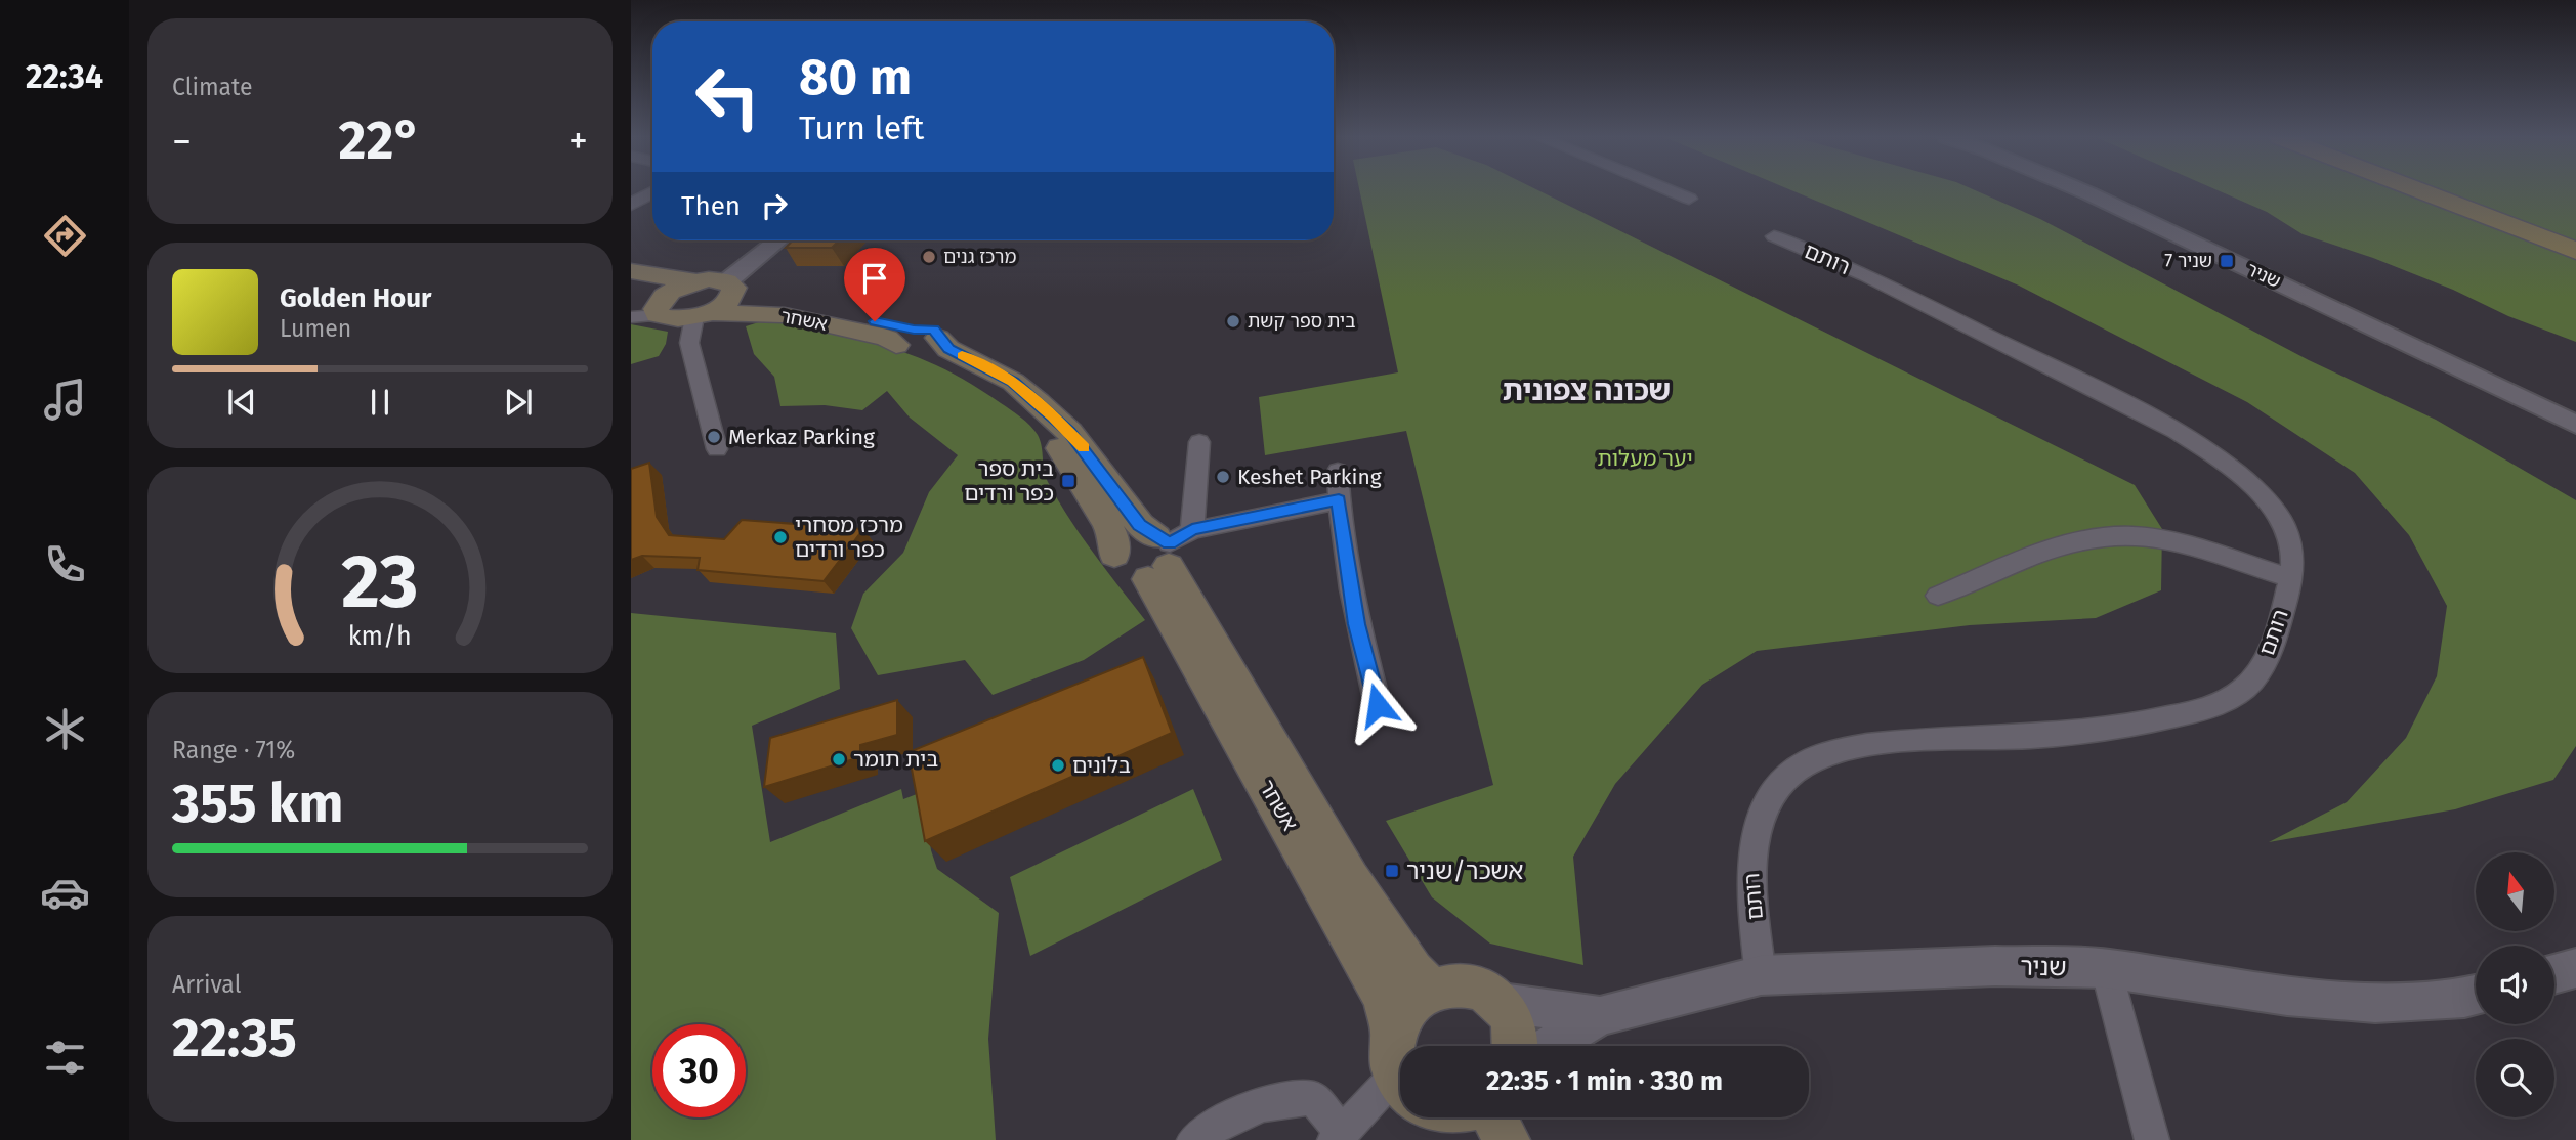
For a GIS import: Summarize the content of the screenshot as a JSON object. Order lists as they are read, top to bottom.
{
  "streets": {
    "main road": ["אשחר"],
    "street": ["רותם", "שניר"]
  },
  "crossings": [
    ["רותם", "שניר"]
  ],
  "districts": ["שכונה צפונית"],
  "parks": ["יער מעלות"],
  "places": {
    "other": [
      "מרכז גנים",
      "בית ספר קשת",
      "Merkaz Parking",
      "Keshet Parking",
      "מרכז מסחרי כפר ורדים",
      "בית תומר",
      "בלונים"
    ],
    "transit": ["שניר 7", "בית ספר כפר ורדים", "אשכר/שניר"]
  },
  "north": "top",
  "page": {
    "tabs": "22:34",
    "tile": [
      "Climate",
      ["Range · 71%", "355 km"],
      ["Arrival", "22:35"]
    ],
    "turn": ["80 m", "Turn left"],
    "heat": ["−", "22°", "+"],
    "then": "Then",
    "song": ["Golden Hour", "Lumen"],
    "limit": "30",
    "trip": "22:35 · 1 min · 330 m",
    "gauge": ["23", "km/h"]
  }
}
